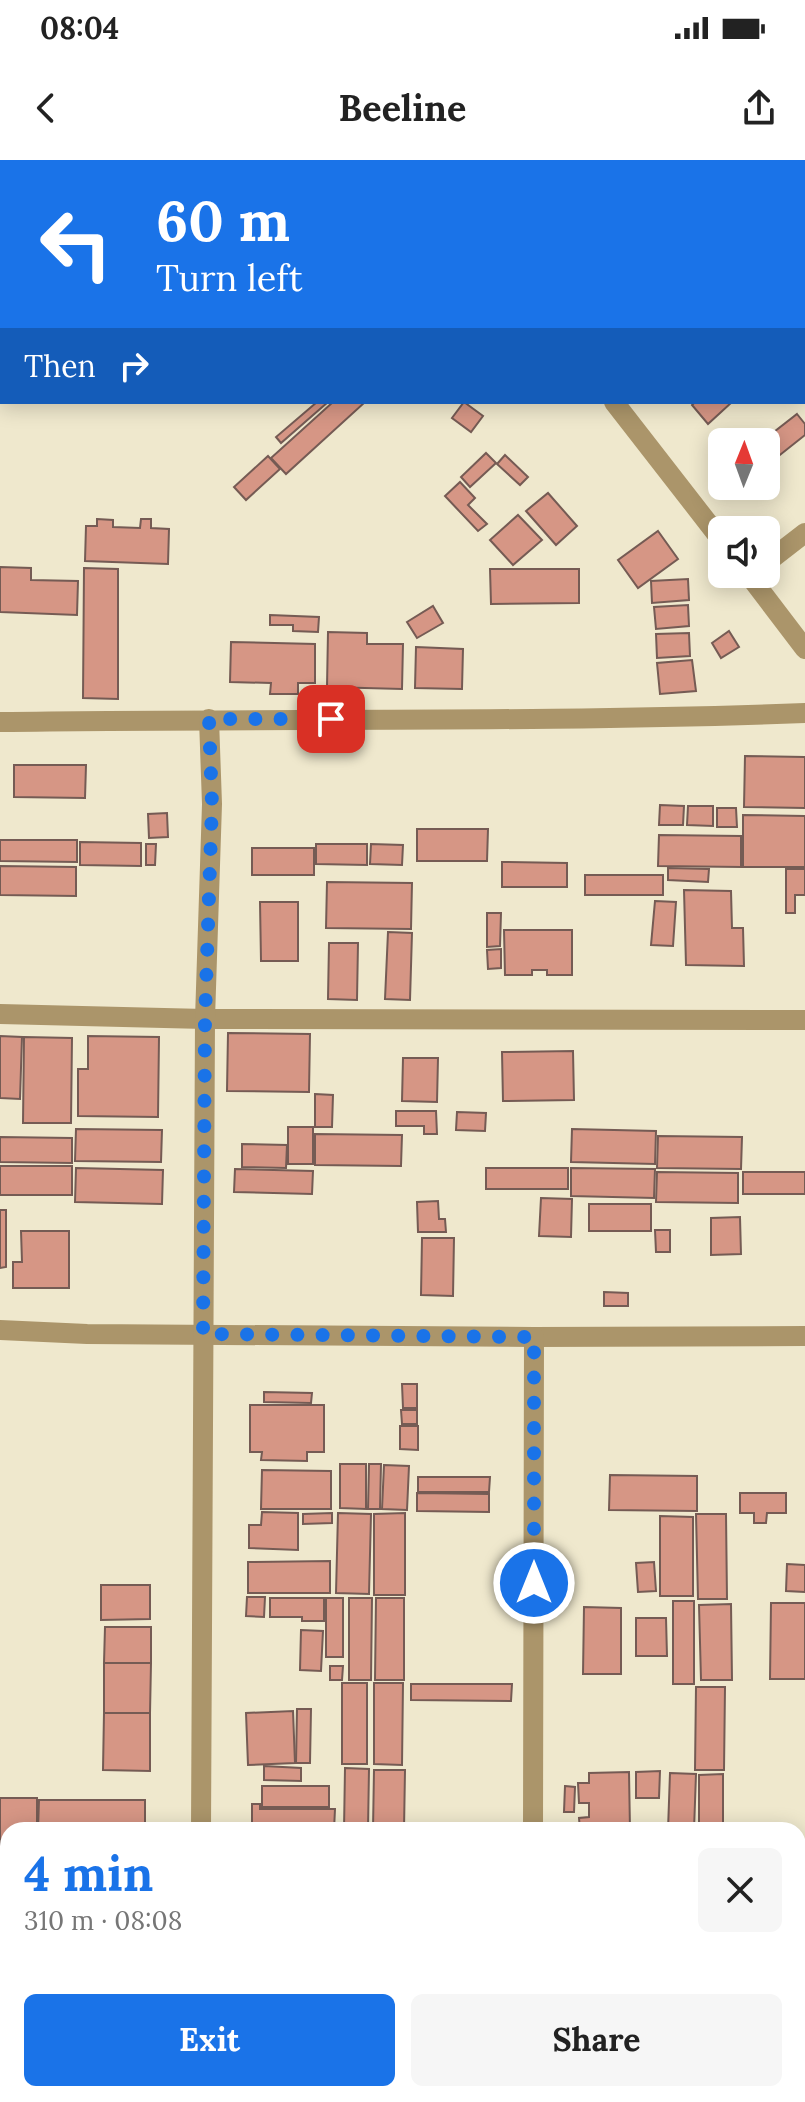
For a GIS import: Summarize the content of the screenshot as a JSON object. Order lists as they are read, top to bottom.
{
  "north": "top",
  "page": {
    "status": "08:04",
    "header": "Beeline",
    "turn": ["60 m", "Turn left"],
    "then": "Then",
    "heading": ["4 min", "310 m · 08:08"],
    "buttons": ["Exit", "Share"]
  }
}
